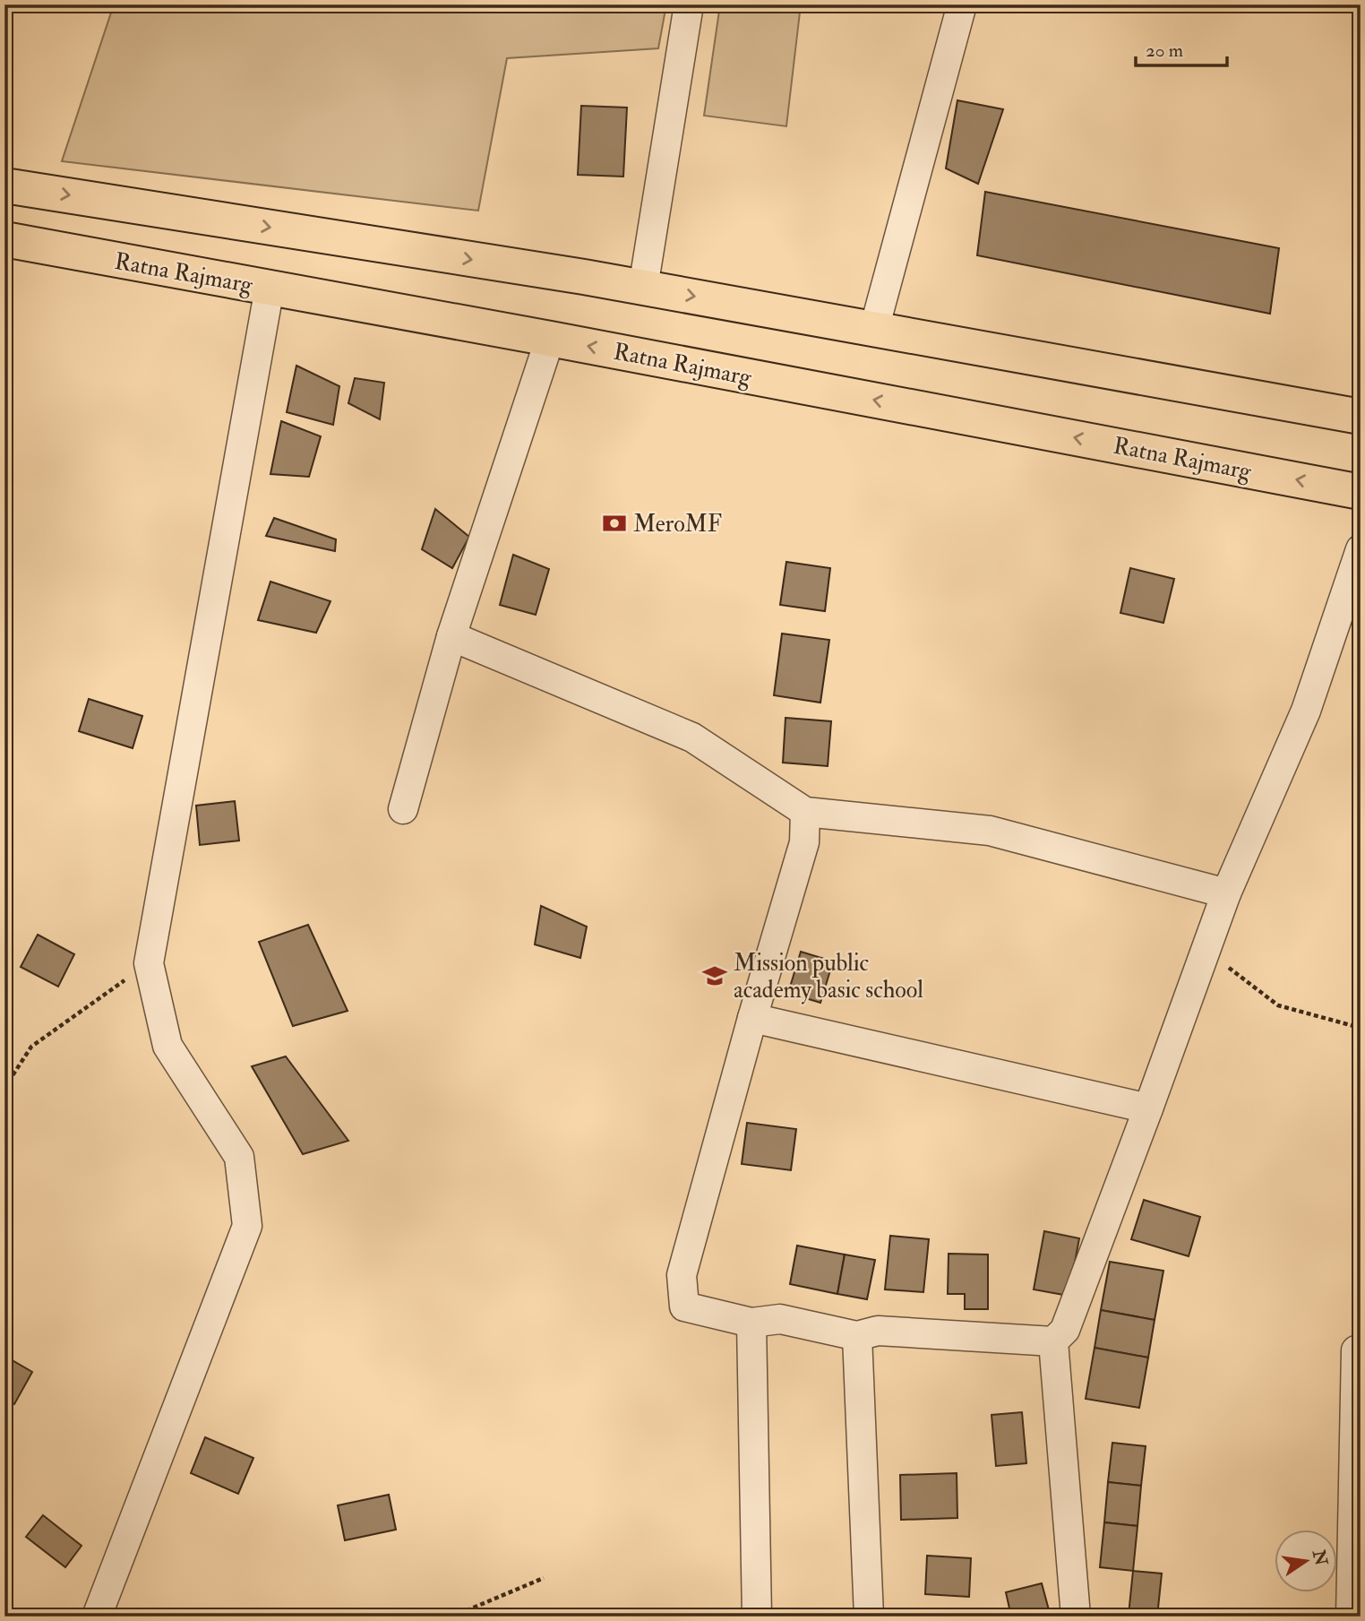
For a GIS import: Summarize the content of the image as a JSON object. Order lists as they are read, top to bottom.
{
  "streets": {
    "highway": ["Ratna Rajmarg"]
  },
  "places": {
    "bank": ["MeroMF"],
    "school or university": ["Mission public academy basic school"]
  },
  "scale_bar": "20 m",
  "north": "right"
}
